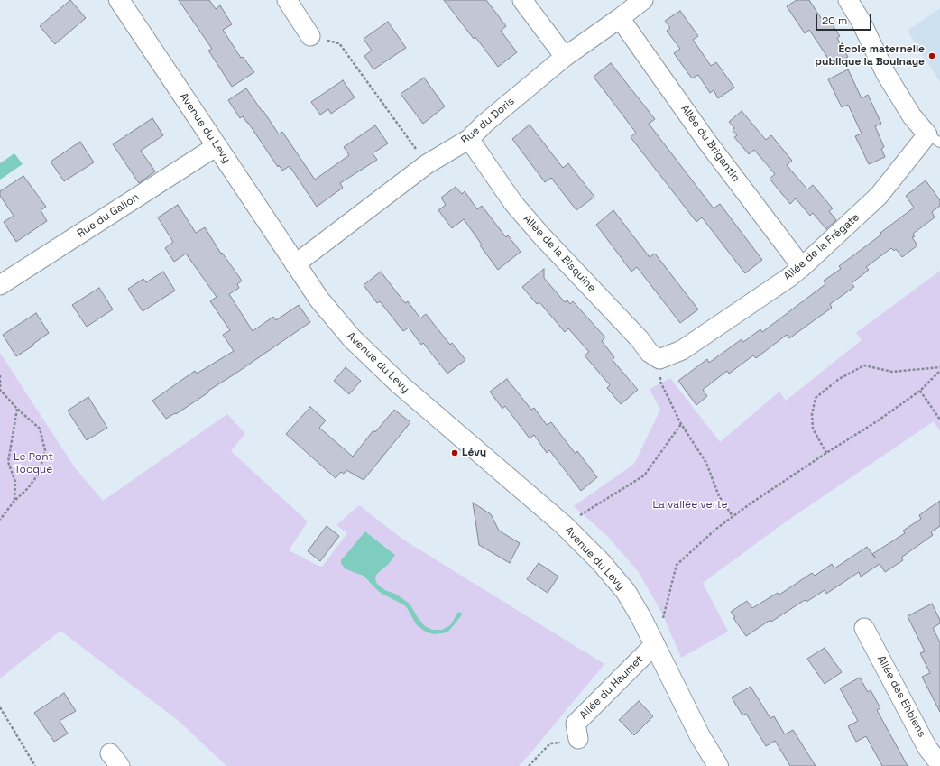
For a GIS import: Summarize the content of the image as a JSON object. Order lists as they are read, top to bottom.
{
  "streets": {
    "street": [
      "Rue du Doris",
      "Avenue du Levy",
      "Allée du Brigantin",
      "Rue du Galion",
      "Allée de la Frégate",
      "Allée de la Bisquine",
      "Allée du Haumet",
      "Allée des Ehbiens"
    ]
  },
  "crossings": [
    ["Rue du Doris", "Avenue du Levy"],
    ["Rue du Doris", "Allée du Brigantin"],
    ["Rue du Doris", "Allée de la Bisquine"],
    ["Avenue du Levy", "Rue du Galion"],
    ["Avenue du Levy", "Allée du Haumet"],
    ["Allée du Brigantin", "Allée de la Frégate"],
    ["Allée de la Frégate", "Allée de la Bisquine"]
  ],
  "parks": ["Le Pont Tocqué", "La vallée verte"],
  "places": ["École maternelle publique la Boulnaye", "Lévy"],
  "scale_bar": "20 m"
}
